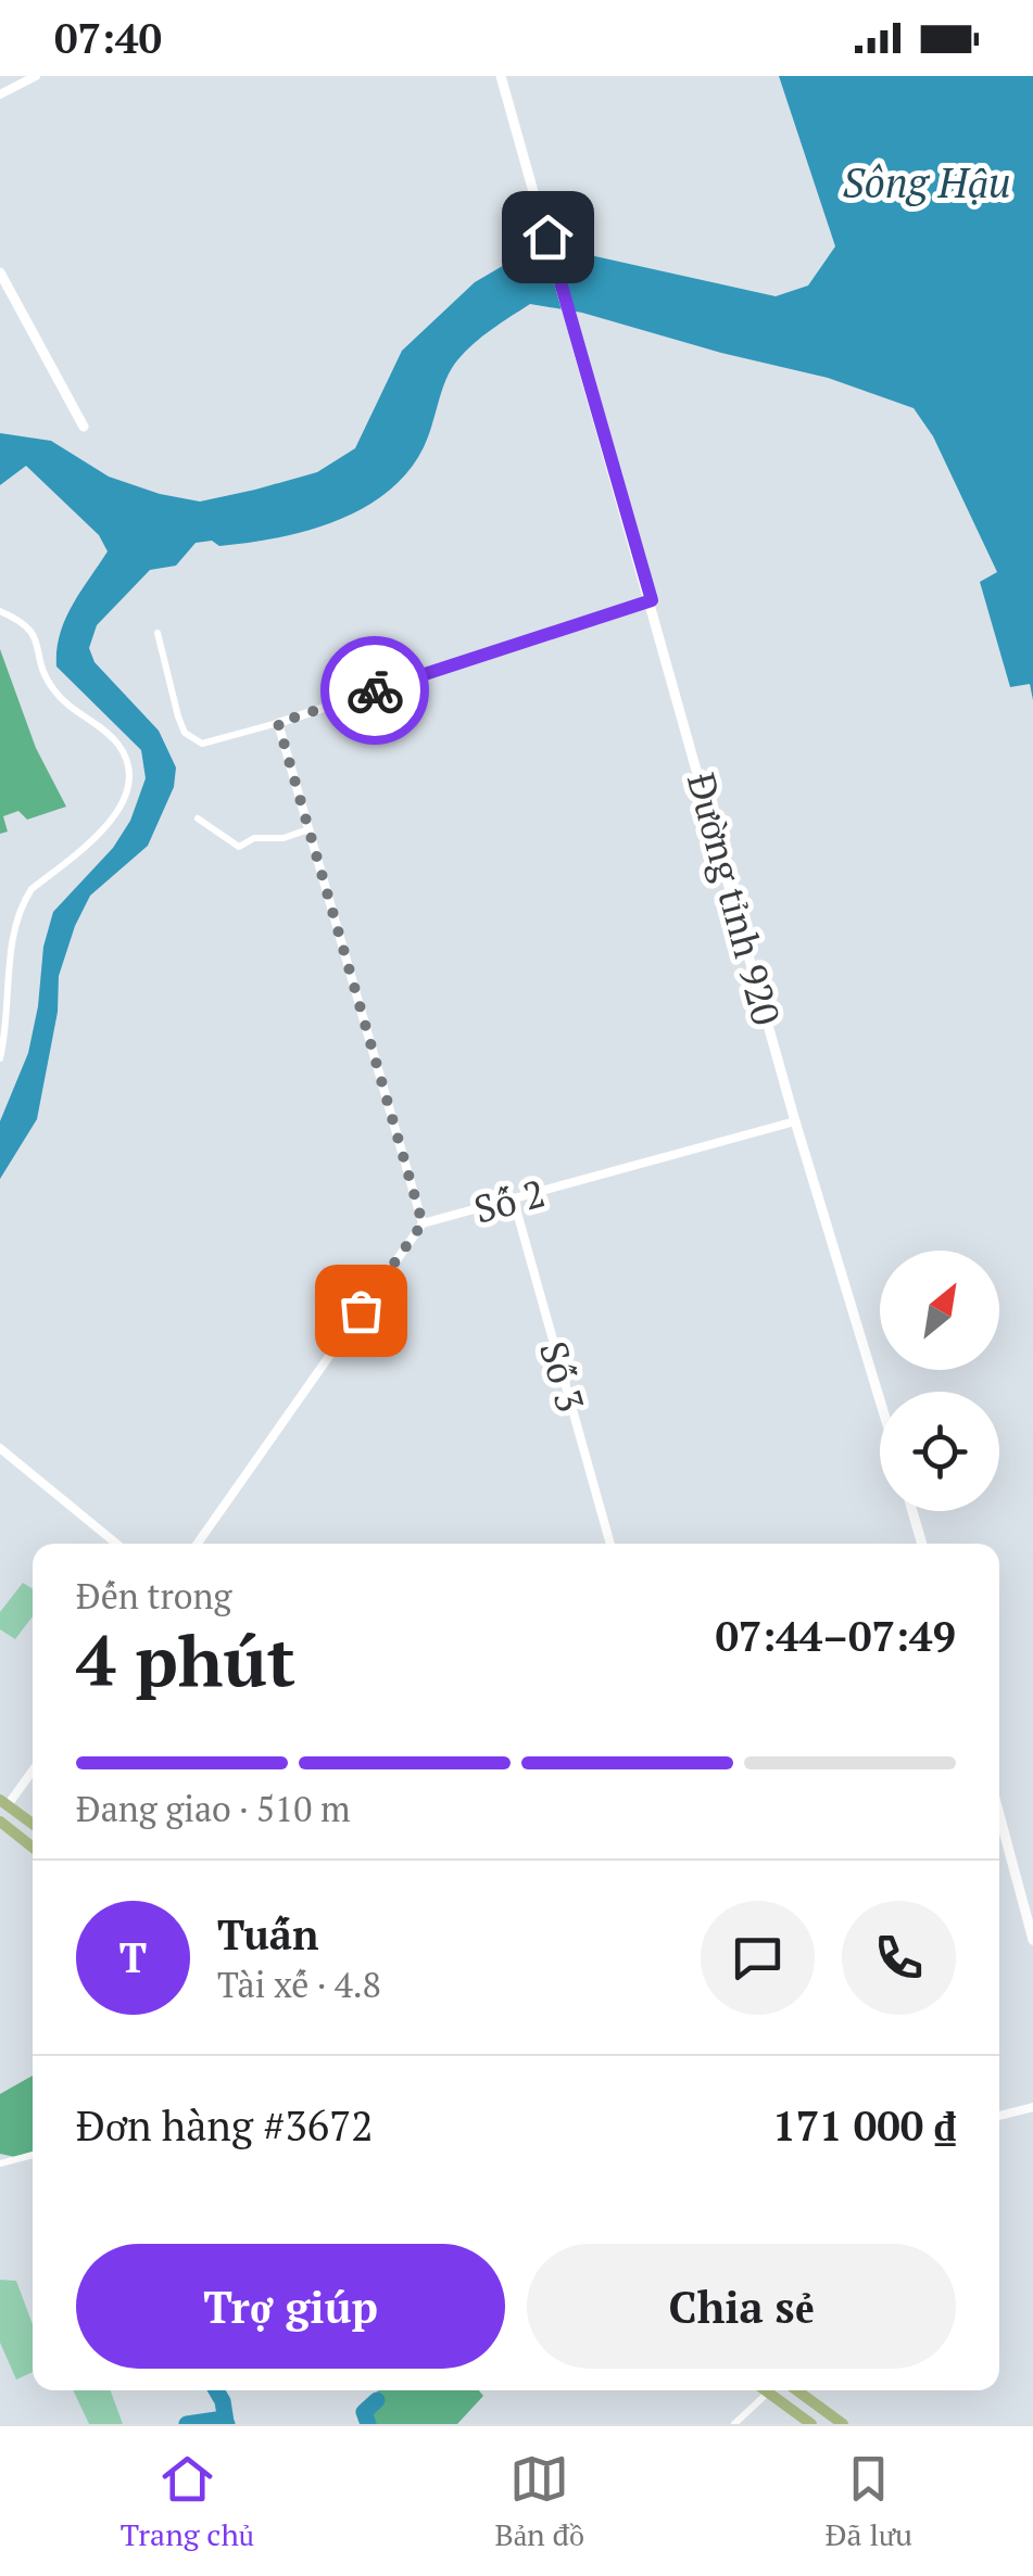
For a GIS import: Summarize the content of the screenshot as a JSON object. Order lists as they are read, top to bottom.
{
  "streets": {
    "main road": ["Đường tỉnh 920"],
    "street": ["Số 2", "Số 3"]
  },
  "crossings": [
    ["Đường tỉnh 920", "Số 2"],
    ["Số 2", "Số 3"]
  ],
  "water": ["Sông Hậu"],
  "north": "top right",
  "page": {
    "status": "07:40",
    "heading": ["4 phút", "Đến trong", "07:44–07:49"],
    "panel": [
      "Tuấn",
      "Tài xế · 4.8",
      "Đơn hàng #3672",
      "171 000 ₫"
    ],
    "bar": "Đang giao · 510 m",
    "round": "T",
    "buttons": ["Trợ giúp", "Chia sẻ"],
    "tabs": ["Trang chủ", "Bản đồ", "Đã lưu"]
  }
}
